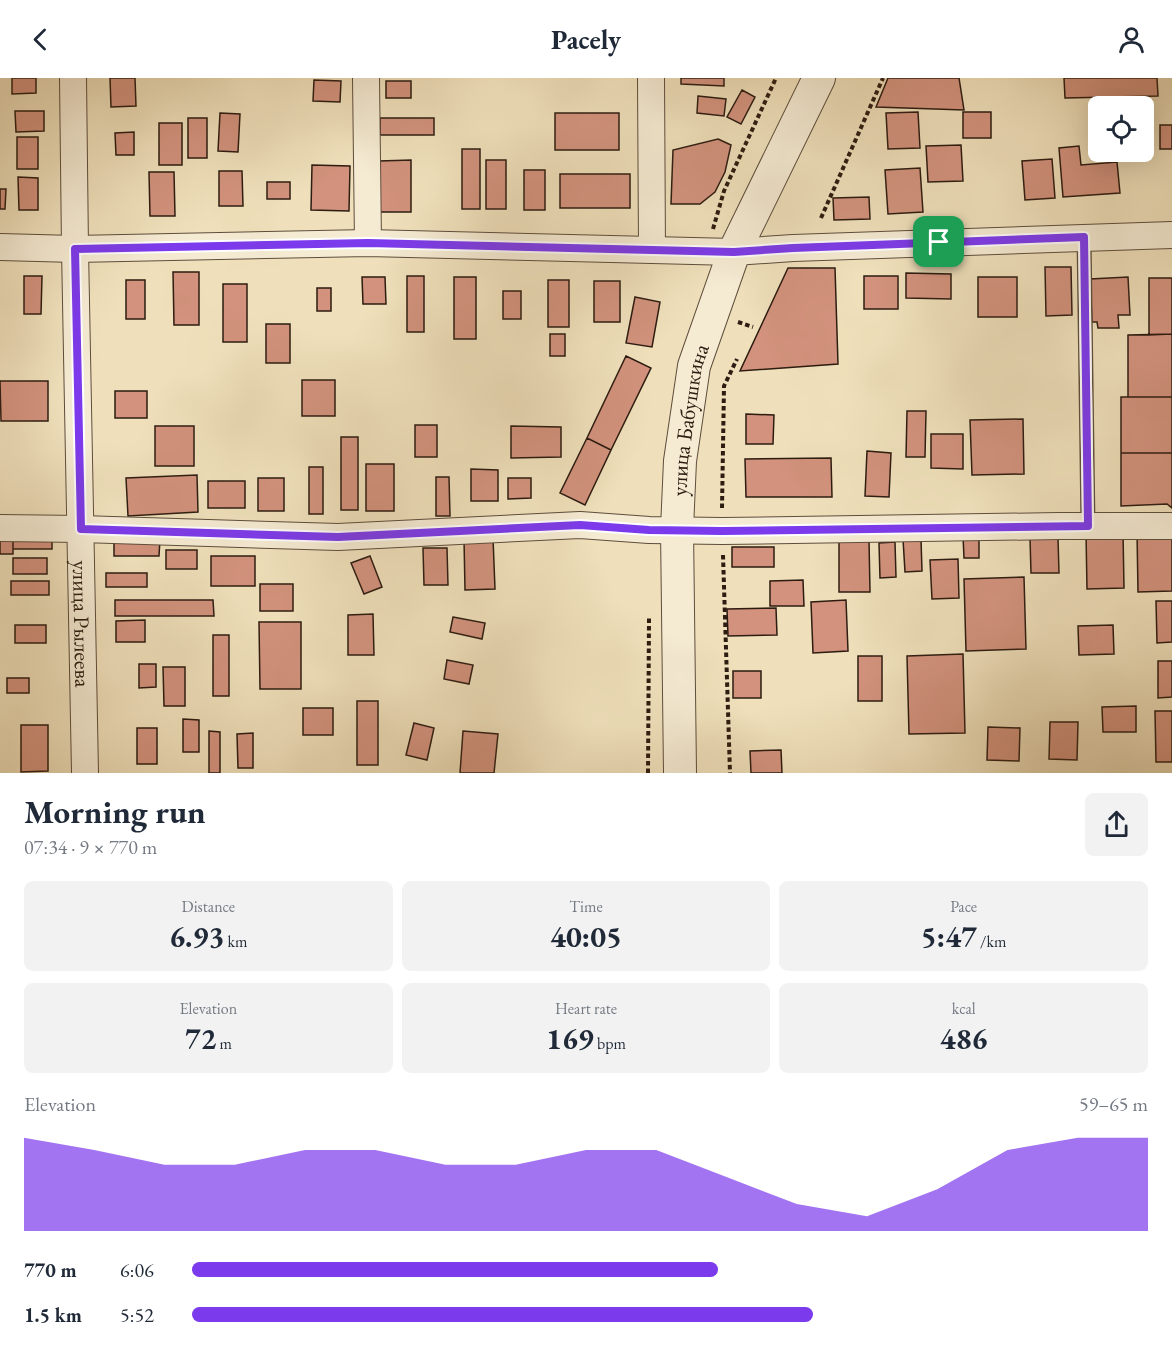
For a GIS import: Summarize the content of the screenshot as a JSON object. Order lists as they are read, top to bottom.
{
  "streets": {
    "street": ["улица Бабушкина", "улица Рылеева"]
  },
  "page": {
    "header": "Pacely",
    "heading": ["Morning run", "07:34 · 9 × 770 m"],
    "stats": [
      ["Distance", "6.93 km"],
      ["Time", "40:05"],
      ["Pace", "5:47 /km"],
      ["Elevation", "72 m"],
      ["Heart rate", "169 bpm"],
      ["kcal", "486"]
    ],
    "chart": ["Elevation", "59–65 m"],
    "list": [
      {
        "name": "770 m",
        "note": "6:06"
      },
      {
        "name": "1.5 km",
        "note": "5:52"
      }
    ]
  }
}
